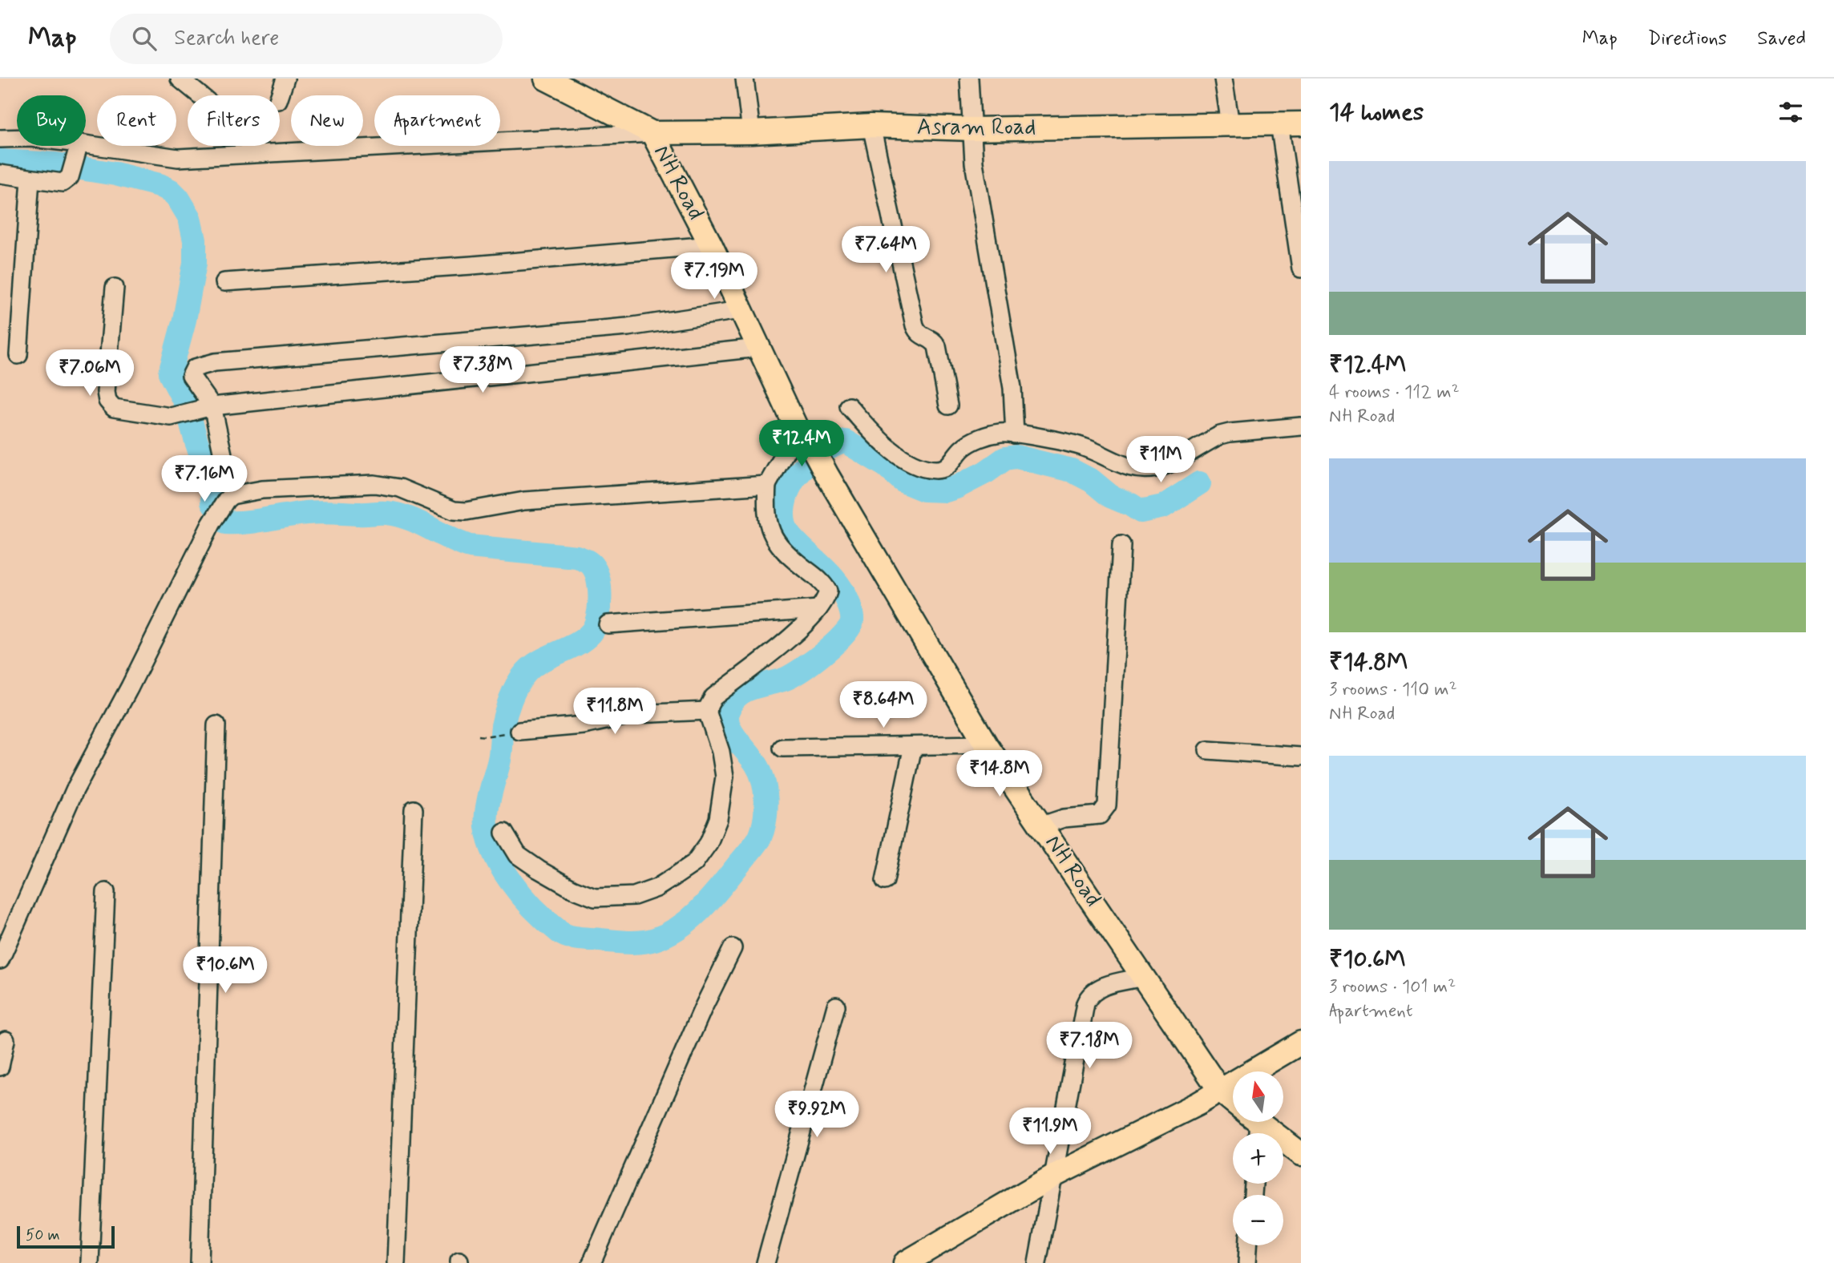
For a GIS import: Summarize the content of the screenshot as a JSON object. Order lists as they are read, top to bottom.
{
  "streets": {
    "main road": ["Asram Road", "NH Road"]
  },
  "crossings": [
    ["Asram Road", "NH Road"]
  ],
  "scale_bar": "50 m",
  "north": "top",
  "page": {
    "header": "Map",
    "search": "Search here",
    "nav": ["Map", "Directions", "Saved"],
    "heading": "14 homes",
    "chip": [
      "Buy",
      "Rent",
      "Filters",
      "New",
      "Apartment"
    ],
    "list": [
      {
        "name": "₹12.4M",
        "note": "4 rooms · 112 m² · NH Road"
      },
      {
        "name": "₹14.8M",
        "note": "3 rooms · 110 m² · NH Road"
      },
      {
        "name": "₹10.6M",
        "note": "3 rooms · 101 m² · Apartment"
      }
    ],
    "price": [
      "₹7.64M",
      "₹7.19M",
      "₹7.38M",
      "₹7.06M",
      "₹12.4M",
      "₹11M",
      "₹7.16M",
      "₹8.64M",
      "₹11.8M",
      "₹14.8M",
      "₹10.6M",
      "₹7.18M",
      "₹9.92M",
      "₹11.9M"
    ],
    "map_buttons": ["+", "−"],
    "scale": "50 m"
  }
}
